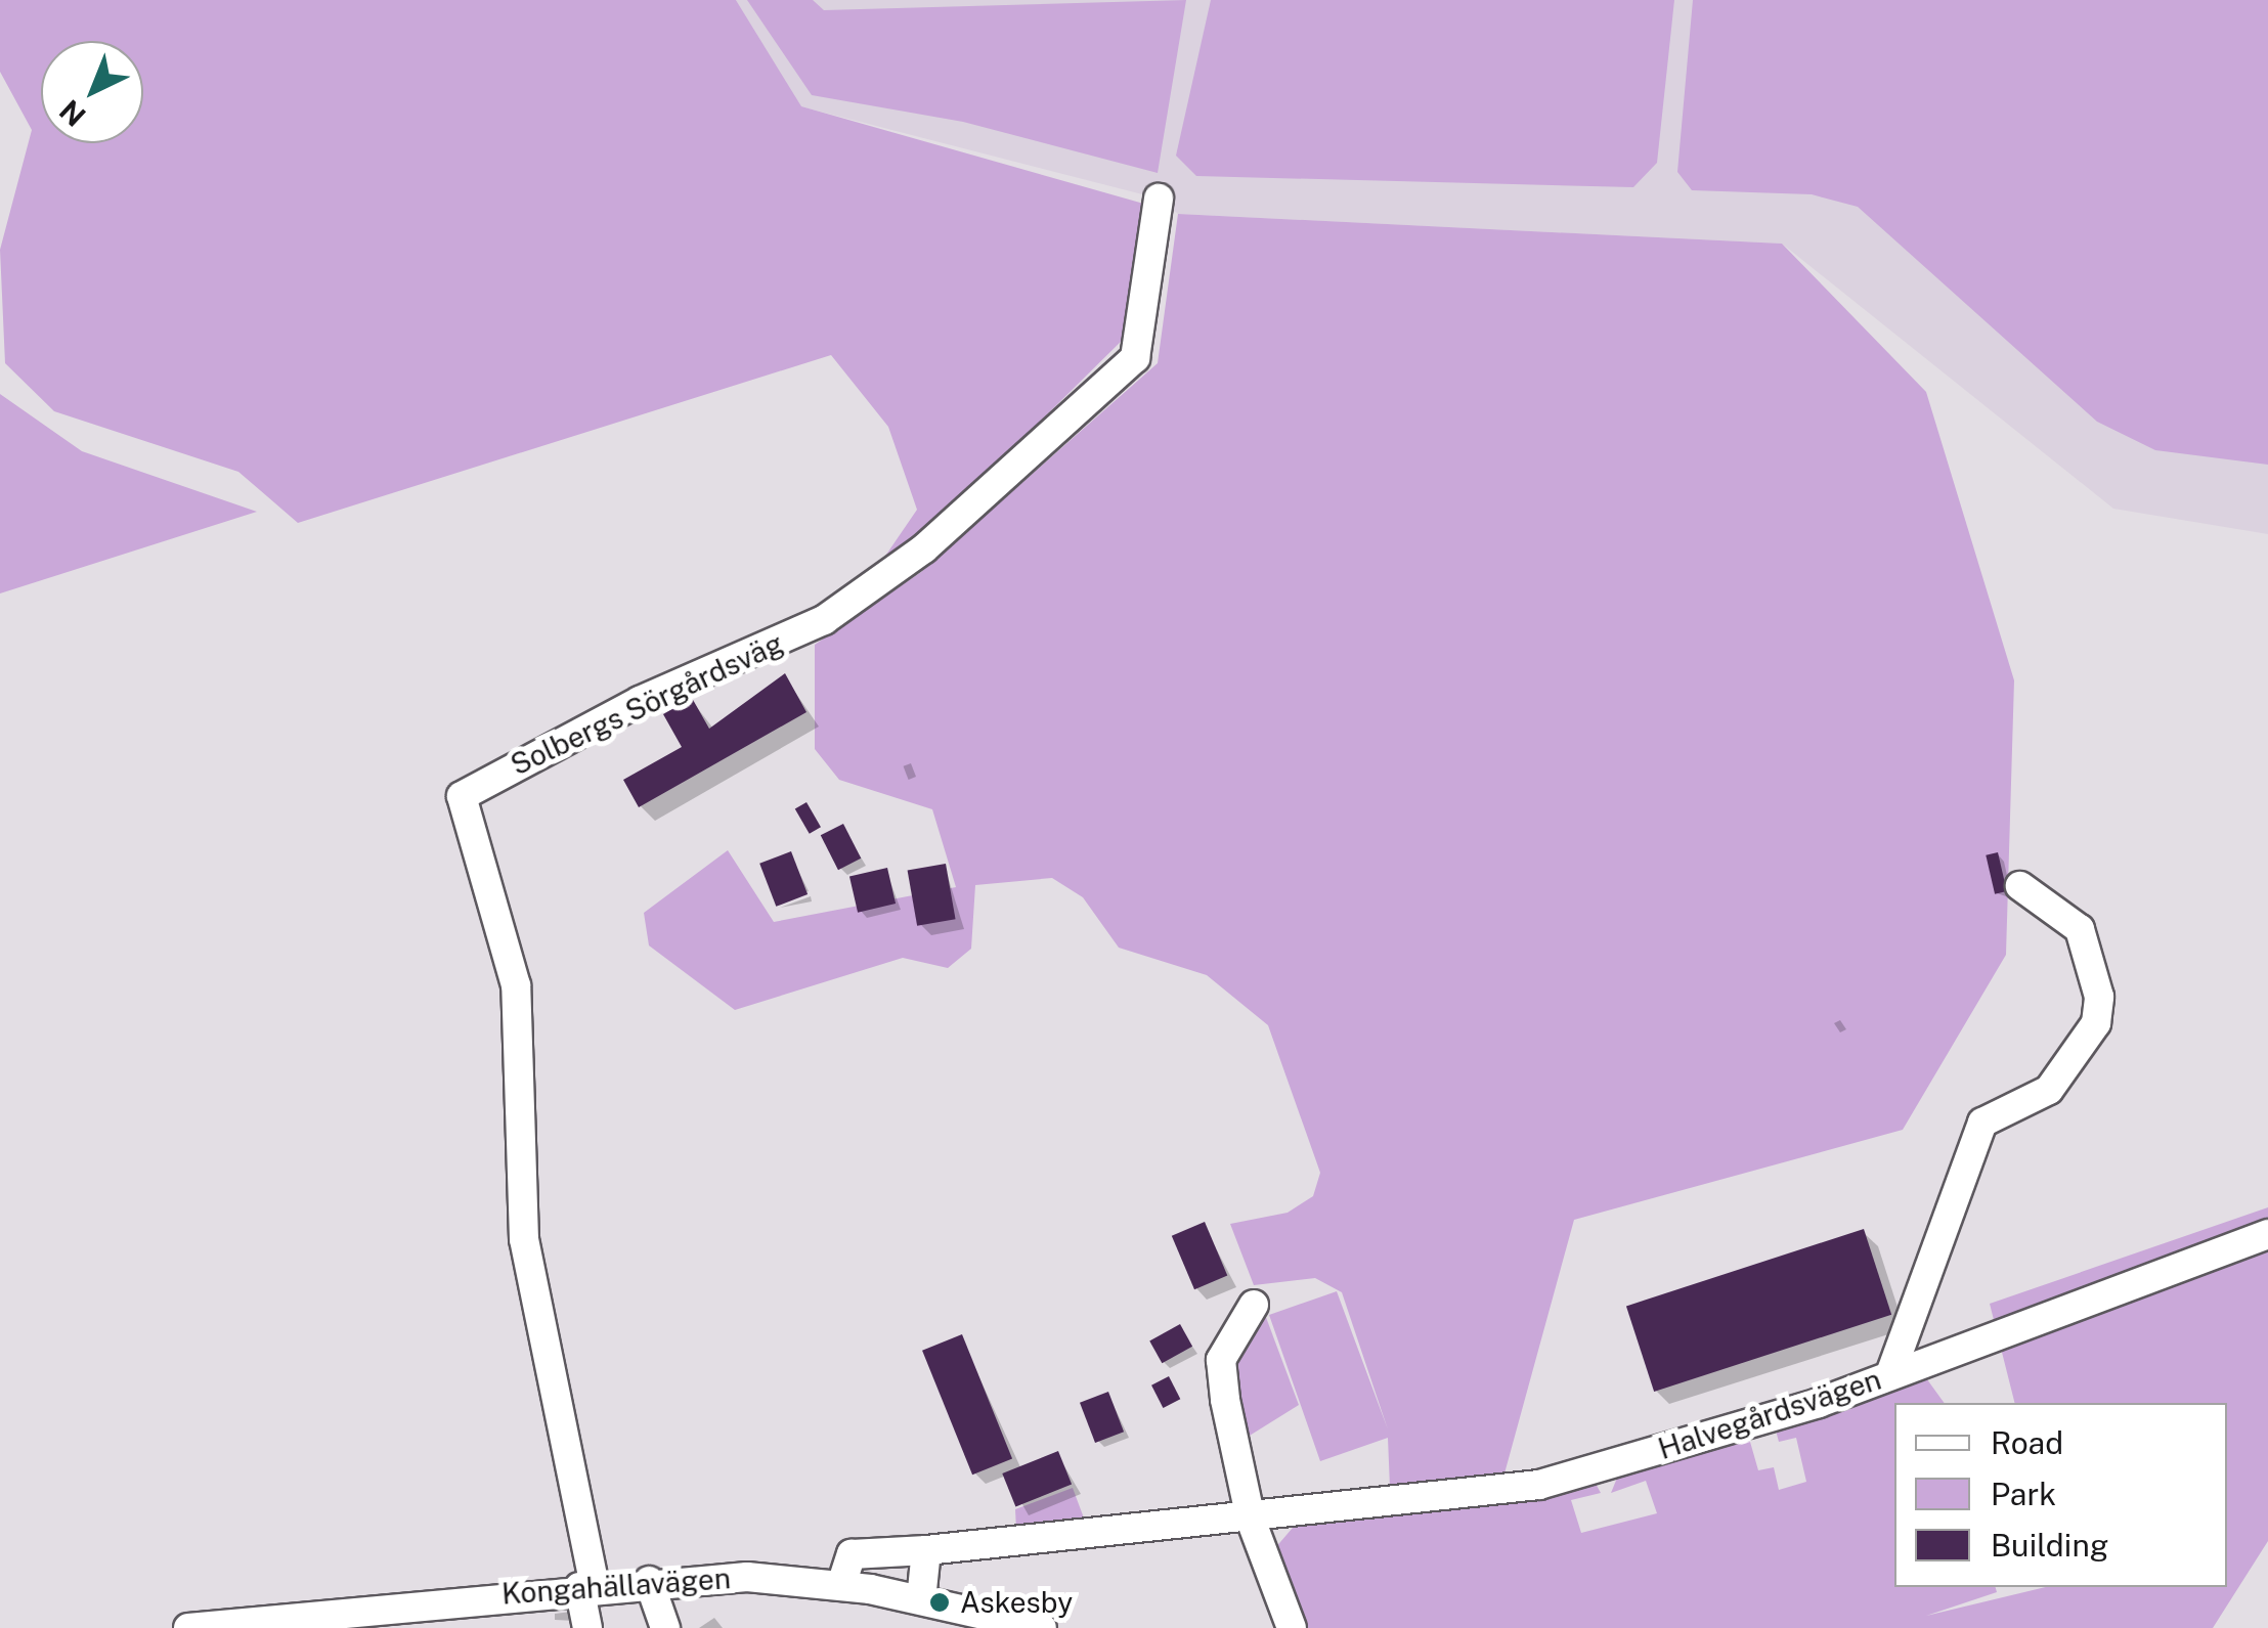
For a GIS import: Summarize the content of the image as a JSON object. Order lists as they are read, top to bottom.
{
  "streets": {
    "street": ["Solbergs Sörgårdsväg", "Halvegårdsvägen", "Kongahällavägen"]
  },
  "crossings": [
    ["Solbergs Sörgårdsväg", "Kongahällavägen"],
    ["Halvegårdsvägen", "Kongahällavägen"]
  ],
  "places": ["Askesby"],
  "legend": ["Road", "Park", "Building"],
  "north": "bottom left"
}
